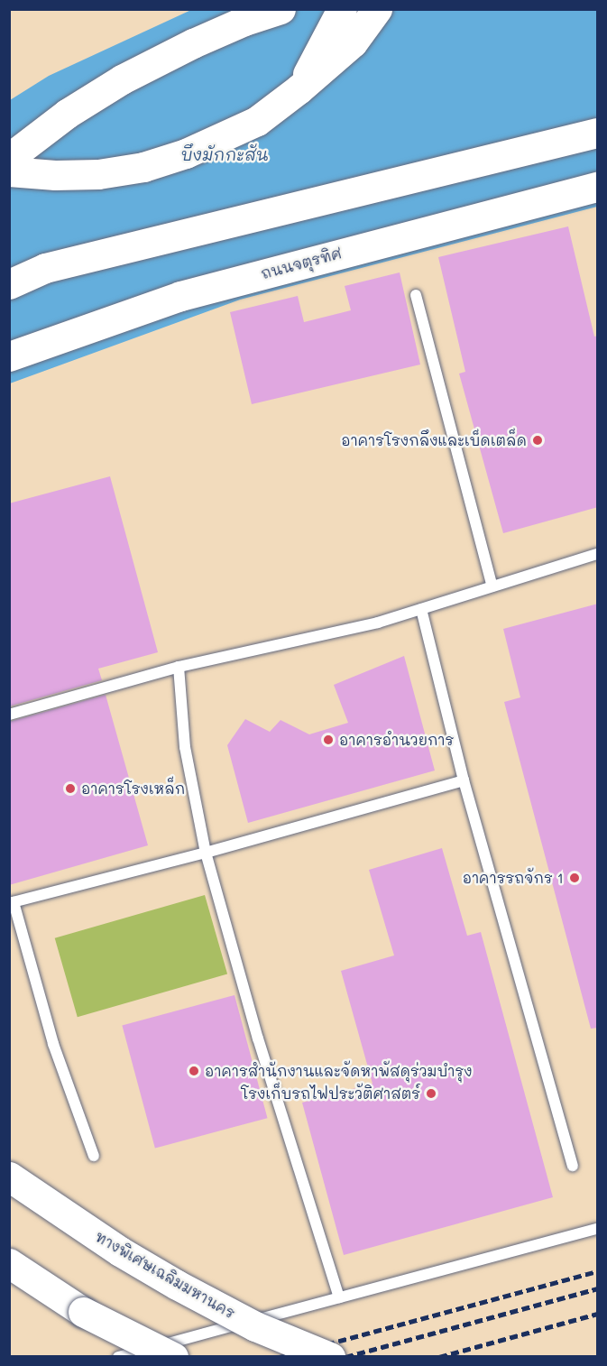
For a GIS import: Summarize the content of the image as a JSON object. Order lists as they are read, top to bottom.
{
  "streets": {
    "main road": ["ถนนจตุรทิศ", "ทางพิเศษเฉลิมมหานคร"]
  },
  "water": ["บึงมักกะสัน"],
  "places": [
    "อาคารโรงกลึงและเบ็ดเตล็ด",
    "อาคารอำนวยการ",
    "อาคารโรงเหล็ก",
    "อาคารรถจักร 1",
    "อาคารสำนักงานและจัดหาพัสดุร่วมบำรุง",
    "โรงเก็บรถไฟประวัติศาสตร์"
  ]
}
